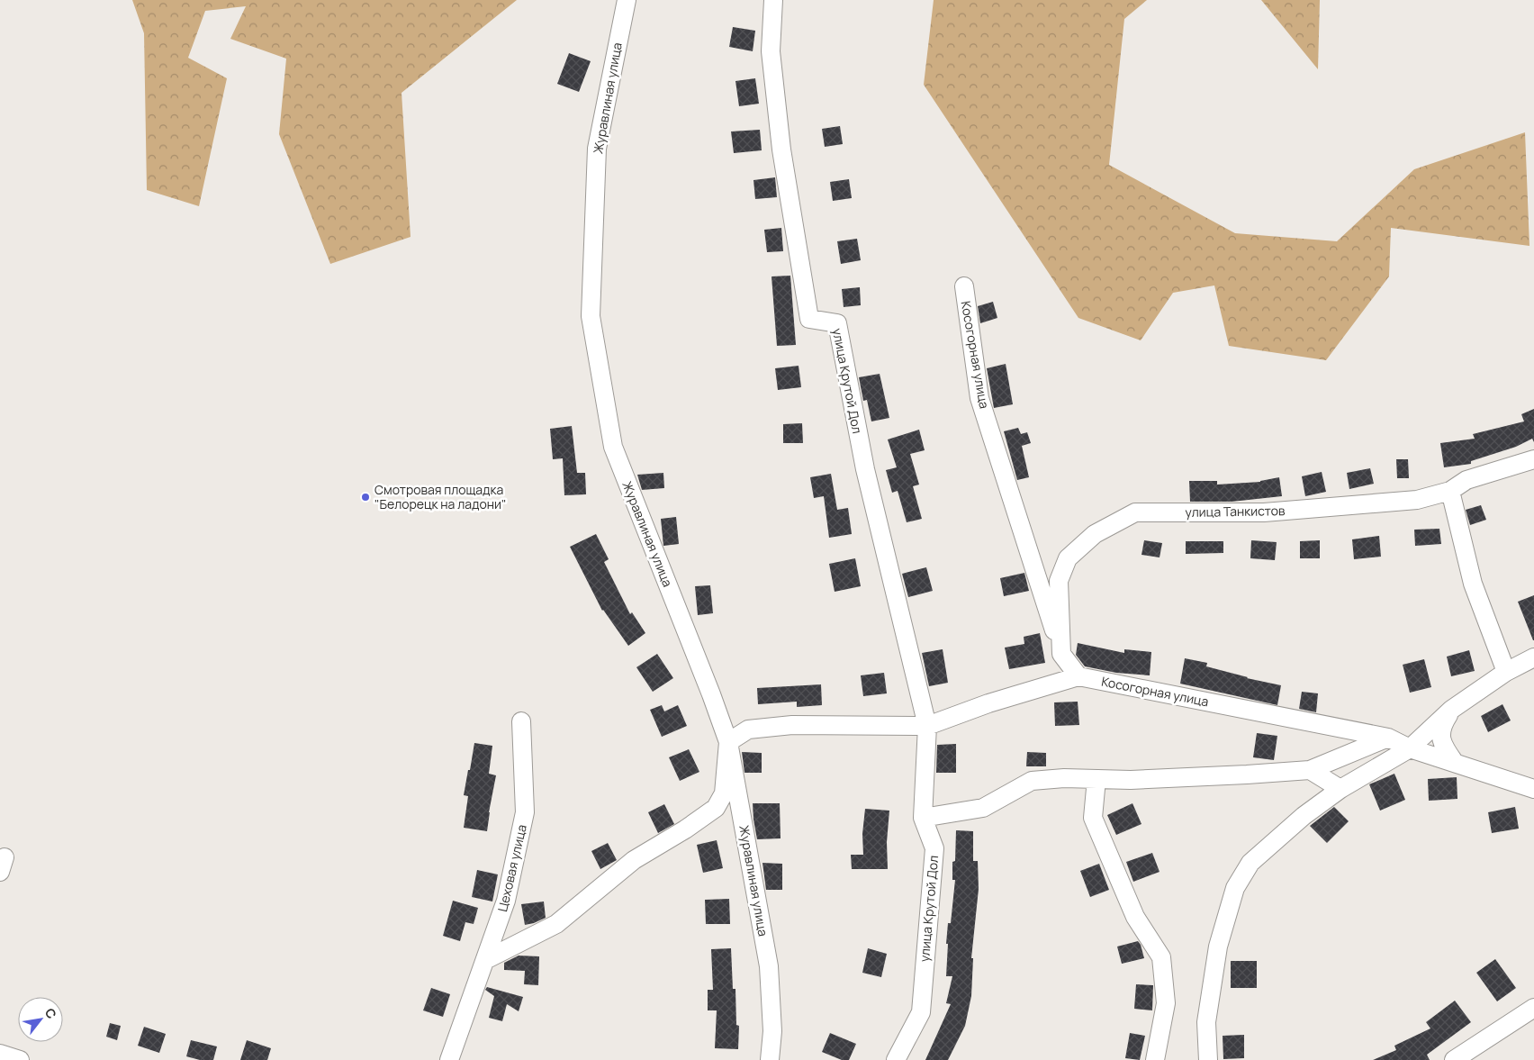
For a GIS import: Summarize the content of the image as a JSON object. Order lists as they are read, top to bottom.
{
  "streets": {
    "street": [
      "Журавлиная улица",
      "Косогорная улица",
      "улица Крутой Дол",
      "улица Танкистов",
      "Цеховая улица"
    ]
  },
  "crossings": [
    ["Косогорная улица", "улица Крутой Дол"],
    ["Косогорная улица", "улица Танкистов"]
  ],
  "places": ["Смотровая площадка \"Белорецк на ладони\""],
  "north": "top right"
}
